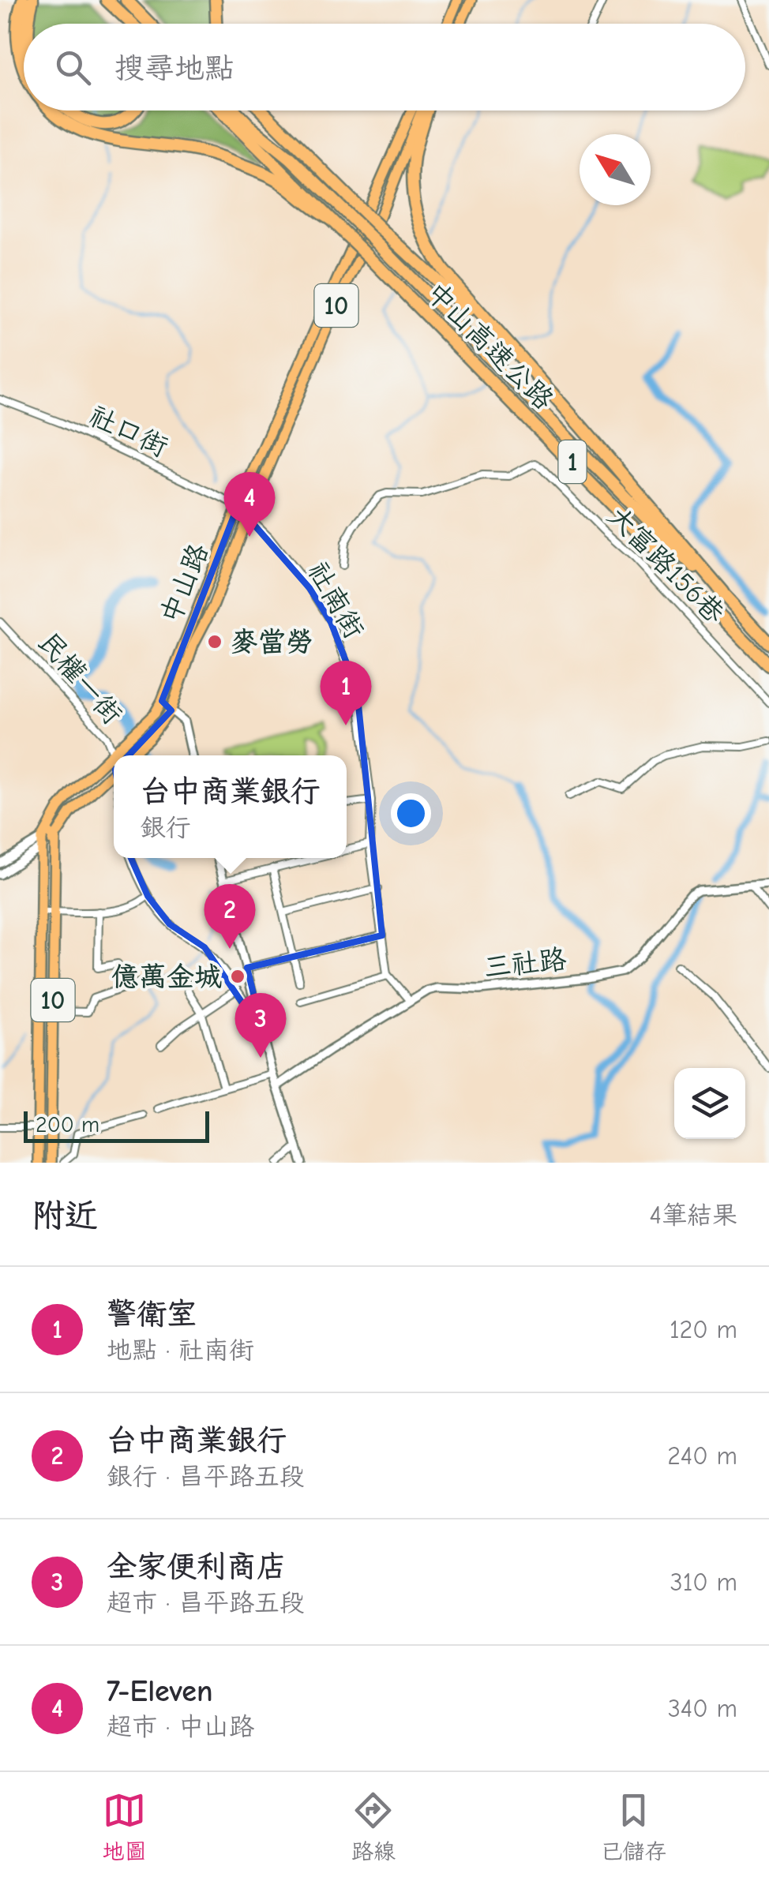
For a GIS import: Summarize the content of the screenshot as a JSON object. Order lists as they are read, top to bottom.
{
  "streets": {
    "highway": ["中山高速公路", "1"],
    "main road": ["10", "中山路"],
    "street": [
      "社口街",
      "大富路156巷",
      "社南街",
      "民權一街",
      "三社路"
    ]
  },
  "crossings": [
    ["10", "中山路"],
    ["社口街", "中山路"],
    ["社口街", "社南街"],
    ["中山路", "社南街"],
    ["中山路", "民權一街"]
  ],
  "places": ["麥當勞", "億萬金城"],
  "scale_bar": "200 m",
  "north": "top left",
  "page": {
    "search": "搜尋地點",
    "pins": [
      "4",
      "1",
      "2",
      "3"
    ],
    "popup": ["台中商業銀行", "銀行"],
    "scale": "200 m",
    "heading": ["附近", "4筆結果"],
    "list": [
      {
        "mark": "1",
        "name": "警衛室",
        "note": "地點 · 社南街",
        "value": "120 m"
      },
      {
        "mark": "2",
        "name": "台中商業銀行",
        "note": "銀行 · 昌平路五段",
        "value": "240 m"
      },
      {
        "mark": "3",
        "name": "全家便利商店",
        "note": "超市 · 昌平路五段",
        "value": "310 m"
      },
      {
        "mark": "4",
        "name": "7-Eleven",
        "note": "超市 · 中山路",
        "value": "340 m"
      }
    ],
    "nav": ["地圖", "路線", "已儲存"]
  }
}
